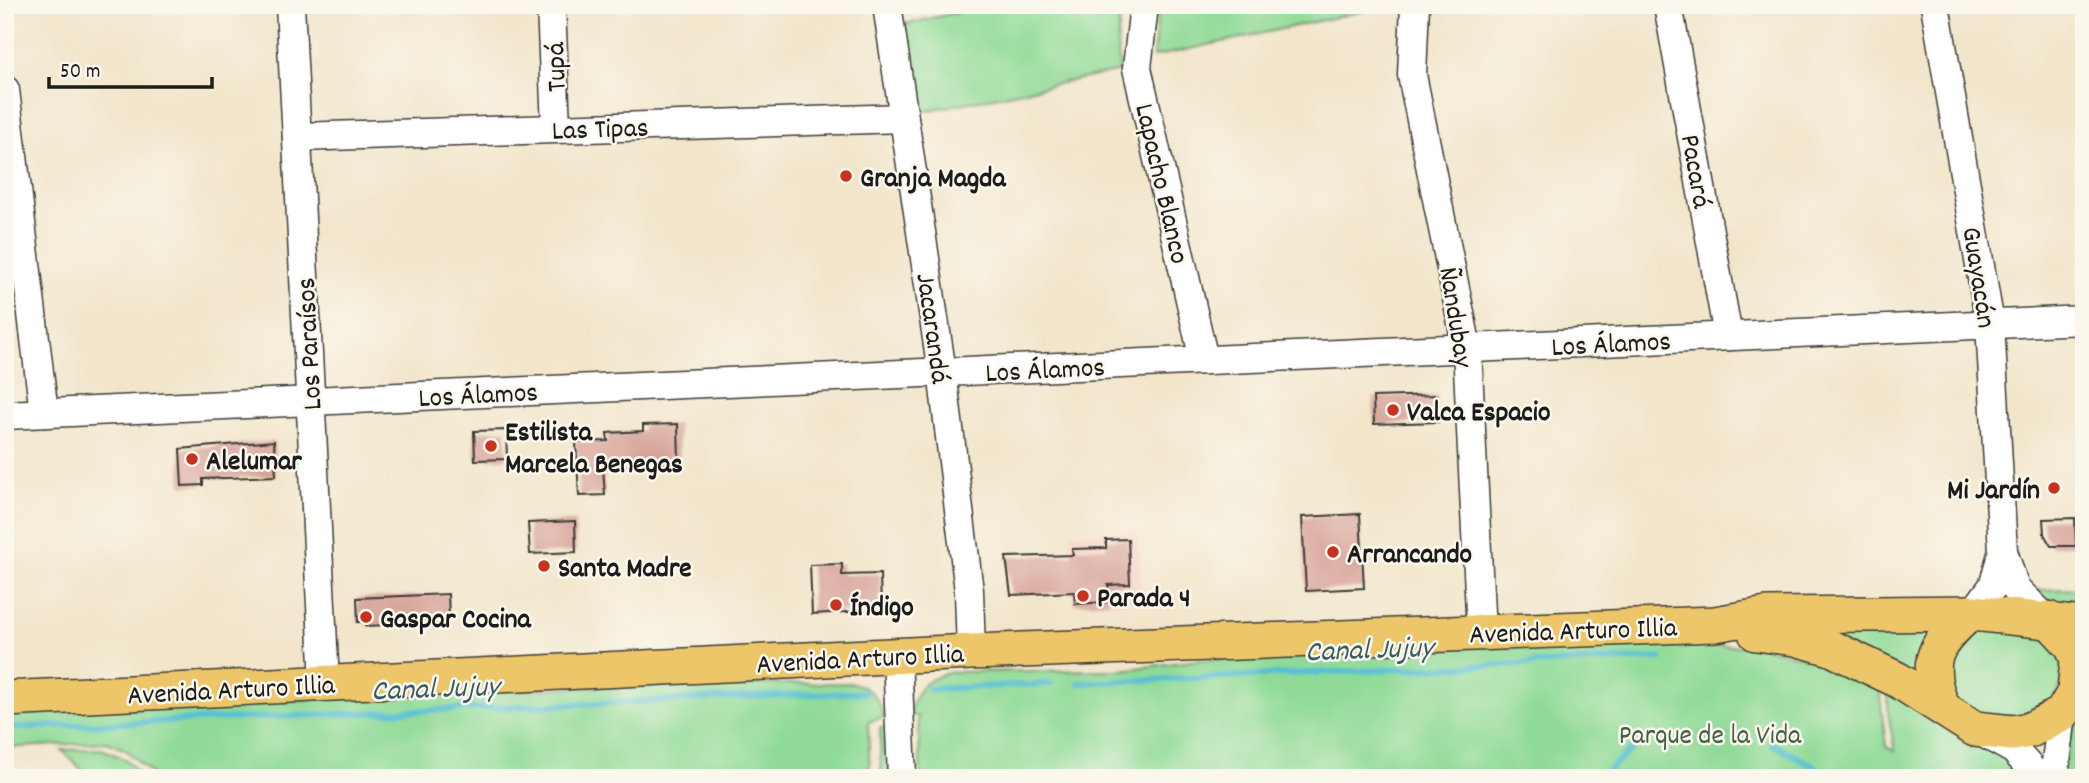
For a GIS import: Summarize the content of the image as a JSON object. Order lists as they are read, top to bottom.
{
  "streets": {
    "main road": ["Avenida Arturo Illia"],
    "street": [
      "Tupá",
      "Las Tipas",
      "Pacará",
      "Lapacho Blanco",
      "Guayacán",
      "Ñandubay",
      "Jacarandá",
      "Los Álamos",
      "Los Paraísos"
    ]
  },
  "crossings": [
    ["Tupá", "Las Tipas"],
    ["Las Tipas", "Jacarandá"],
    ["Las Tipas", "Los Paraísos"],
    ["Pacará", "Los Álamos"],
    ["Lapacho Blanco", "Los Álamos"],
    ["Guayacán", "Los Álamos"],
    ["Guayacán", "Avenida Arturo Illia"],
    ["Ñandubay", "Los Álamos"],
    ["Ñandubay", "Avenida Arturo Illia"],
    ["Jacarandá", "Los Álamos"],
    ["Jacarandá", "Avenida Arturo Illia"],
    ["Los Álamos", "Los Paraísos"],
    ["Los Paraísos", "Avenida Arturo Illia"]
  ],
  "water": ["Canal Jujuy"],
  "parks": ["Parque de la Vida"],
  "places": [
    "Granja Magda",
    "Valca Espacio",
    "Estilista Marcela Benegas",
    "Alelumar",
    "Mi Jardín",
    "Arrancando",
    "Santa Madre",
    "Parada 4",
    "Índigo",
    "Gaspar Cocina"
  ],
  "scale_bar": "50 m"
}
